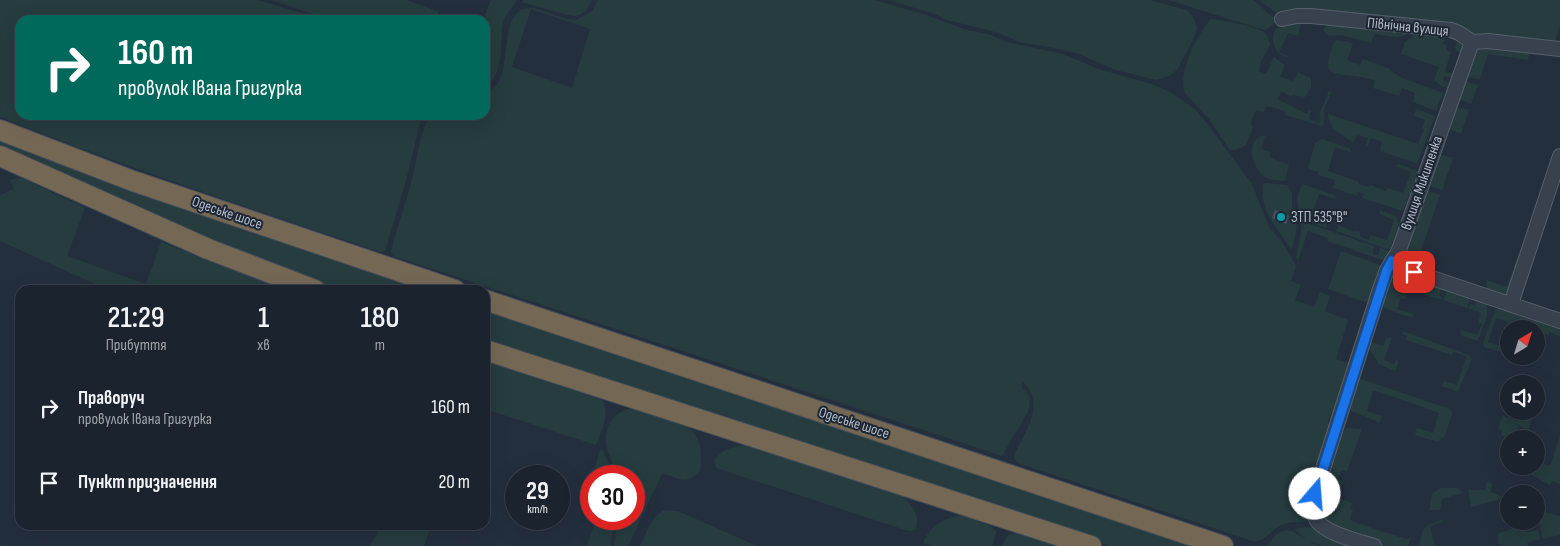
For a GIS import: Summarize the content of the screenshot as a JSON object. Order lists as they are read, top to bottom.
{
  "streets": {
    "highway": ["Одеське шосе"],
    "street": ["Північна вулиця", "вулиця Микитенка"]
  },
  "crossings": [
    ["Північна вулиця", "вулиця Микитенка"]
  ],
  "places": ["ЗТП 535\"В\""],
  "north": "top right",
  "page": {
    "turn": ["160 m", "провулок Івана Григурка"],
    "eta": [
      "21:29",
      "Прибуття",
      "1",
      "хв",
      "180",
      "m"
    ],
    "map_buttons": ["+", "−"],
    "list": [
      {
        "name": "Праворуч",
        "note": "провулок Івана Григурка",
        "value": "160 m"
      },
      {
        "name": "Пункт призначення",
        "value": "20 m"
      }
    ],
    "speed": "29 km/h",
    "limit": "30"
  }
}
